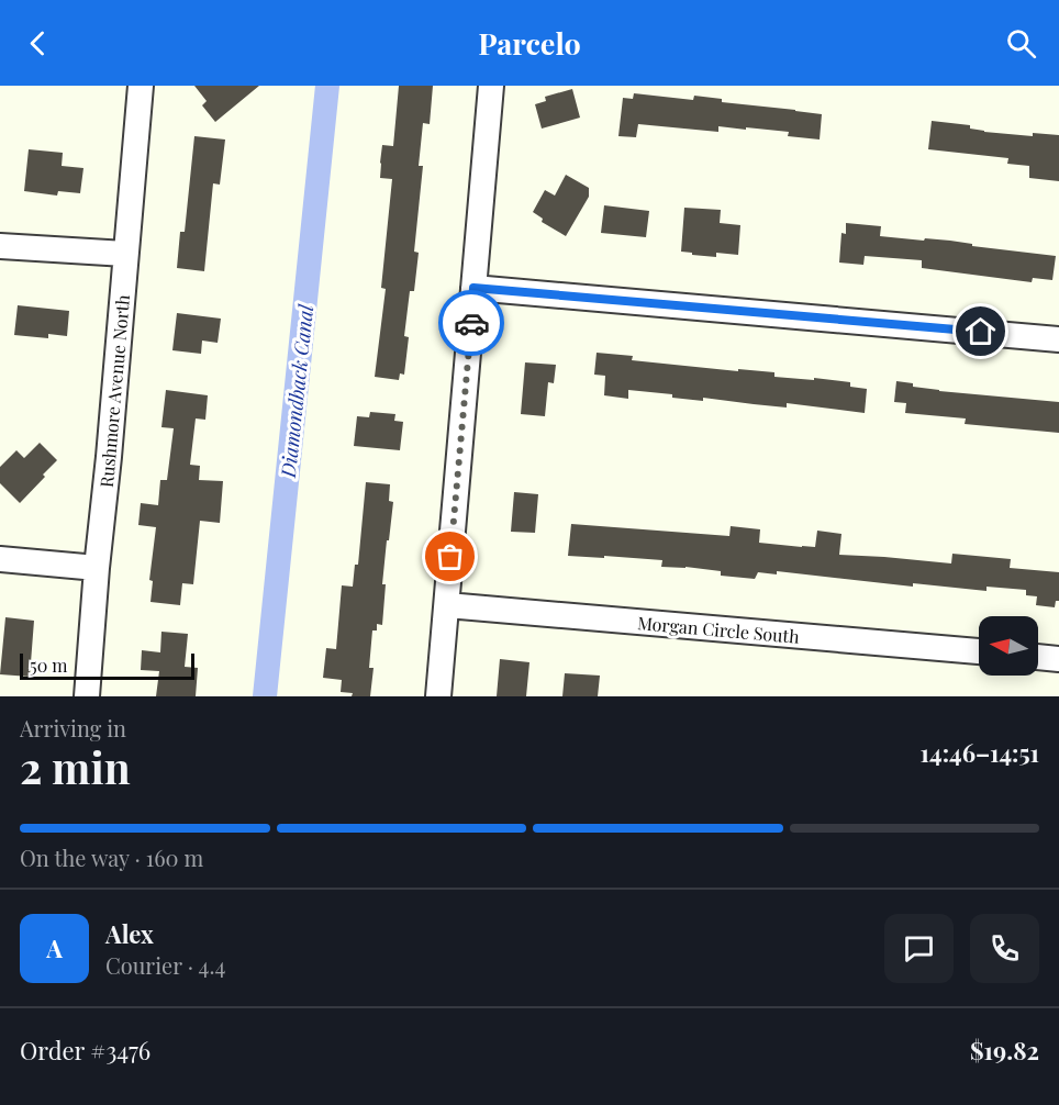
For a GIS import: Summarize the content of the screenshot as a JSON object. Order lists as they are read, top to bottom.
{
  "streets": {
    "street": ["Rushmore Avenue North", "Morgan Circle South"]
  },
  "water": ["Diamondback Canal"],
  "scale_bar": "50 m",
  "north": "left",
  "page": {
    "header": "Parcelo",
    "scale": "50 m",
    "heading": ["2 min", "Arriving in", "14:46–14:51"],
    "panel": [
      "Alex",
      "Courier · 4.4",
      "Order #3476",
      "$19.82"
    ],
    "bar": "On the way · 160 m",
    "round": "A"
  }
}
